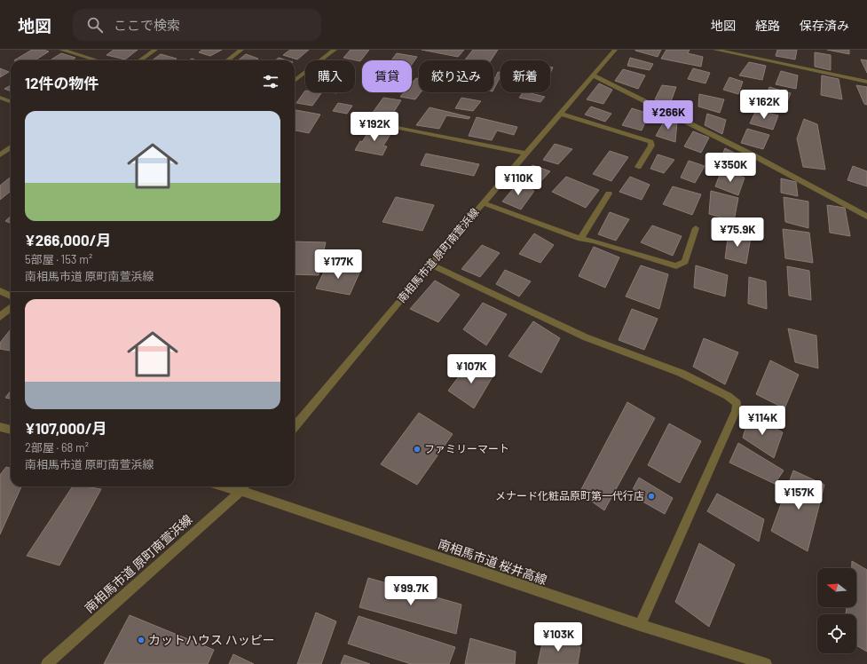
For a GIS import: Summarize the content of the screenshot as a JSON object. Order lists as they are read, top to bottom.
{
  "streets": {
    "street": ["南相馬市道 原町南萱浜線", "南相馬市道 桜井高線"]
  },
  "crossings": [
    ["南相馬市道 原町南萱浜線", "南相馬市道 桜井高線"]
  ],
  "places": ["ファミリーマート", "メナード化粧品原町第一代行店", "カットハウス ハッピー"],
  "north": "left",
  "page": {
    "header": "地図",
    "search": "ここで検索",
    "nav": ["地図", "経路", "保存済み"],
    "chip": [
      "購入",
      "賃貸",
      "絞り込み",
      "新着"
    ],
    "heading": "12件の物件",
    "price": [
      "¥162K",
      "¥266K",
      "¥192K",
      "¥350K",
      "¥110K",
      "¥75.9K",
      "¥177K",
      "¥107K",
      "¥114K",
      "¥157K",
      "¥99.7K",
      "¥103K"
    ],
    "list": [
      {
        "name": "¥266,000/月",
        "note": "5部屋 · 153 m² · 南相馬市道 原町南萱浜線"
      },
      {
        "name": "¥107,000/月",
        "note": "2部屋 · 68 m² · 南相馬市道 原町南萱浜線"
      }
    ]
  }
}
